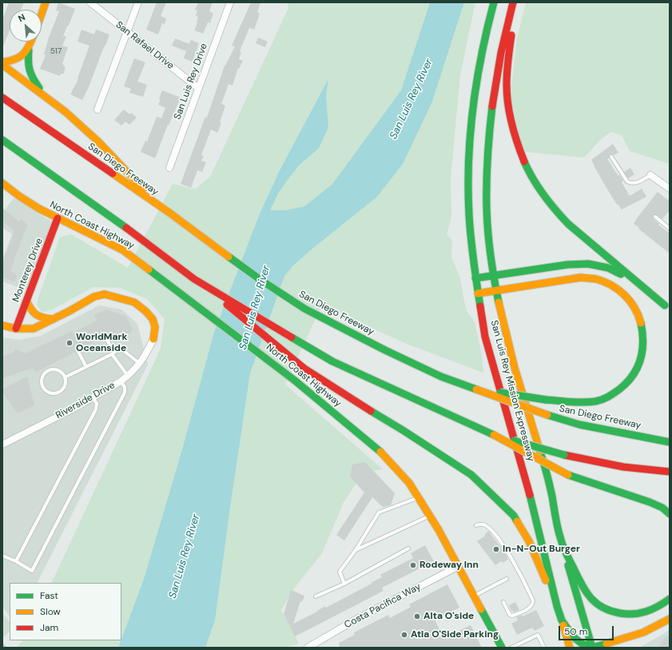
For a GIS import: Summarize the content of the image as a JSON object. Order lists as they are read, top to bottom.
{
  "streets": {
    "main road": [
      "San Diego Freeway",
      "North Coast Highway",
      "Monterey Drive",
      "San Luis Rey Mission Expressway"
    ],
    "street": [
      "San Rafael Drive",
      "San Luis Rey Drive",
      "Riverside Drive",
      "Costa Pacifica Way"
    ]
  },
  "crossings": [
    ["San Rafael Drive", "San Luis Rey Drive"],
    ["North Coast Highway", "Monterey Drive"],
    ["North Coast Highway", "Costa Pacifica Way"]
  ],
  "water": ["San Luis Rey River"],
  "places": [
    "WorldMark Oceanside",
    "In-N-Out Burger",
    "Rodeway Inn",
    "Alta O'side",
    "Atla O'Side Parking"
  ],
  "house_numbers": ["517"],
  "legend": ["Fast", "Slow", "Jam"],
  "scale_bar": "50 m",
  "north": "top left"
}
